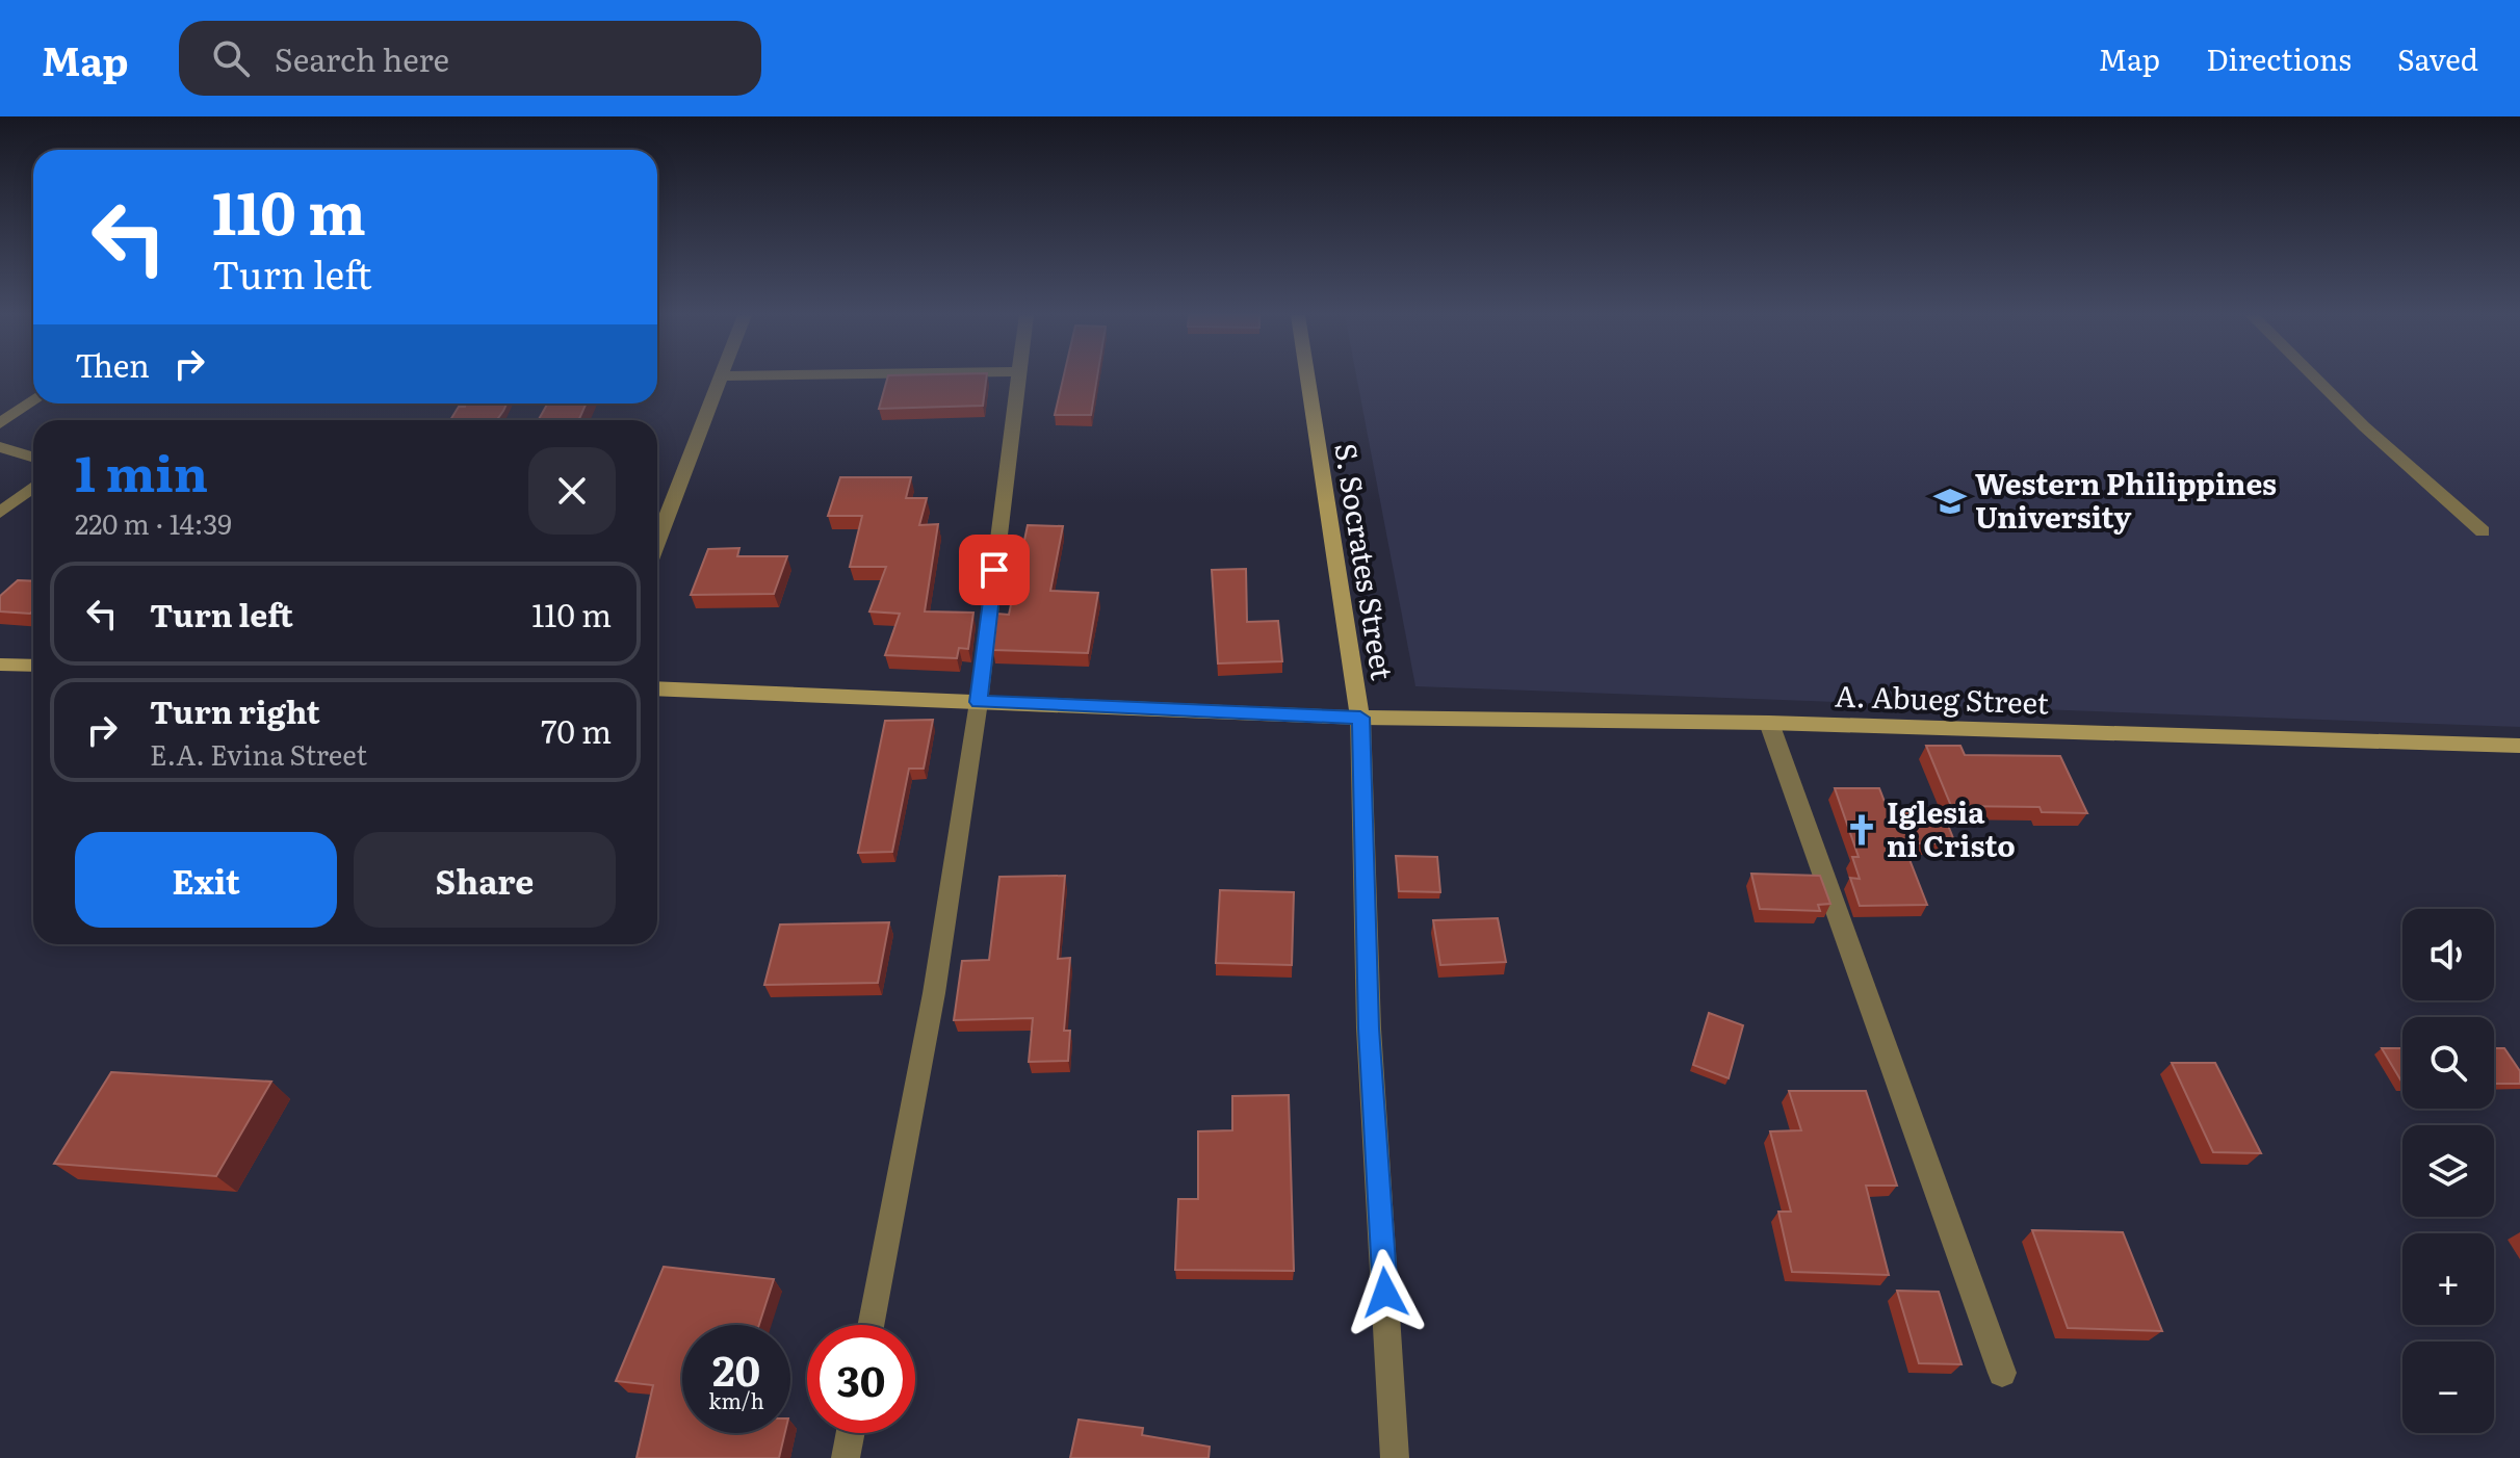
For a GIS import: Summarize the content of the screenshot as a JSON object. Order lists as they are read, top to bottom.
{
  "streets": {
    "street": ["S. Socrates Street", "A. Abueg Street"]
  },
  "crossings": [
    ["S. Socrates Street", "A. Abueg Street"]
  ],
  "places": {
    "school or university": ["Western Philippines University"],
    "church": ["Iglesia ni Cristo"]
  },
  "page": {
    "header": "Map",
    "search": "Search here",
    "nav": ["Map", "Directions", "Saved"],
    "turn": ["110 m", "Turn left"],
    "then": "Then",
    "heading": ["1 min", "220 m · 14:39"],
    "list": [
      {
        "name": "Turn left",
        "value": "110 m"
      },
      {
        "name": "Turn right",
        "note": "E.A. Evina Street",
        "value": "70 m"
      }
    ],
    "buttons": ["Exit", "Share"],
    "map_buttons": ["+", "−"],
    "speed": "20 km/h",
    "limit": "30"
  }
}
